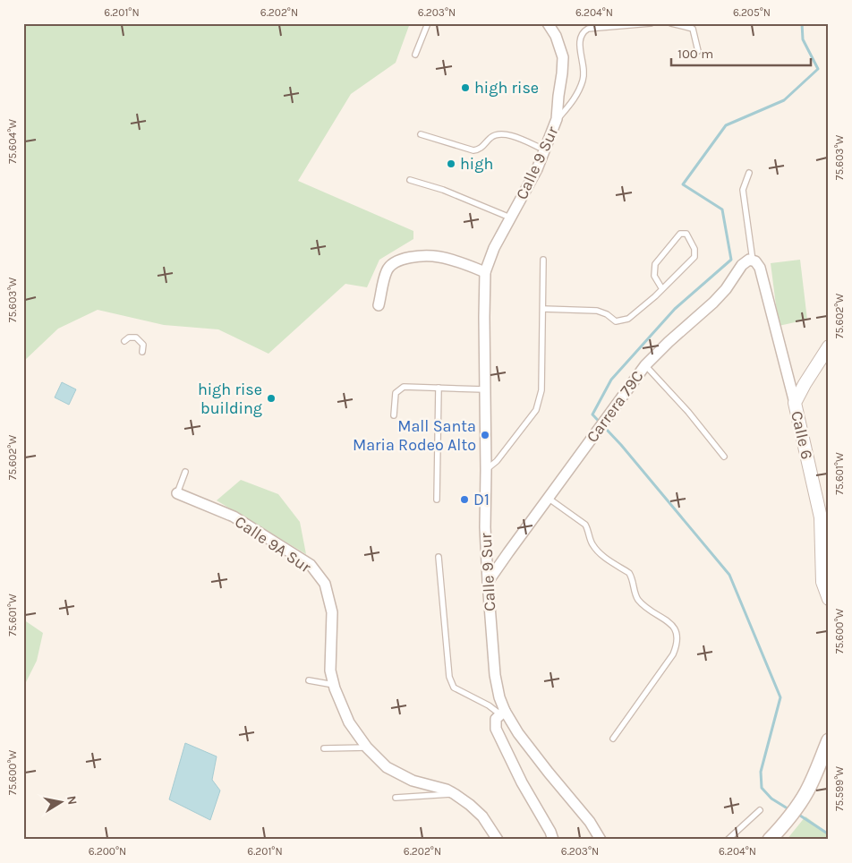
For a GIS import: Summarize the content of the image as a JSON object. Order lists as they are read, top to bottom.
{
  "streets": {
    "street": [
      "Calle 9 Sur",
      "Carrera 79C",
      "Calle 6",
      "Calle 9A Sur"
    ]
  },
  "crossings": [
    ["Calle 9 Sur", "Carrera 79C"],
    ["Carrera 79C", "Calle 6"]
  ],
  "places": [
    "high rise",
    "high",
    "high rise building",
    "Mall Santa Maria Rodeo Alto",
    "D1"
  ],
  "scale_bar": "100 m",
  "north": "right",
  "coordinates": [
    "6.201°N",
    "6.202°N",
    "6.203°N",
    "6.204°N",
    "6.205°N",
    "75.604°W",
    "75.603°W",
    "75.602°W",
    "75.601°W",
    "75.600°W",
    "75.599°W",
    "6.200°N"
  ]
}
